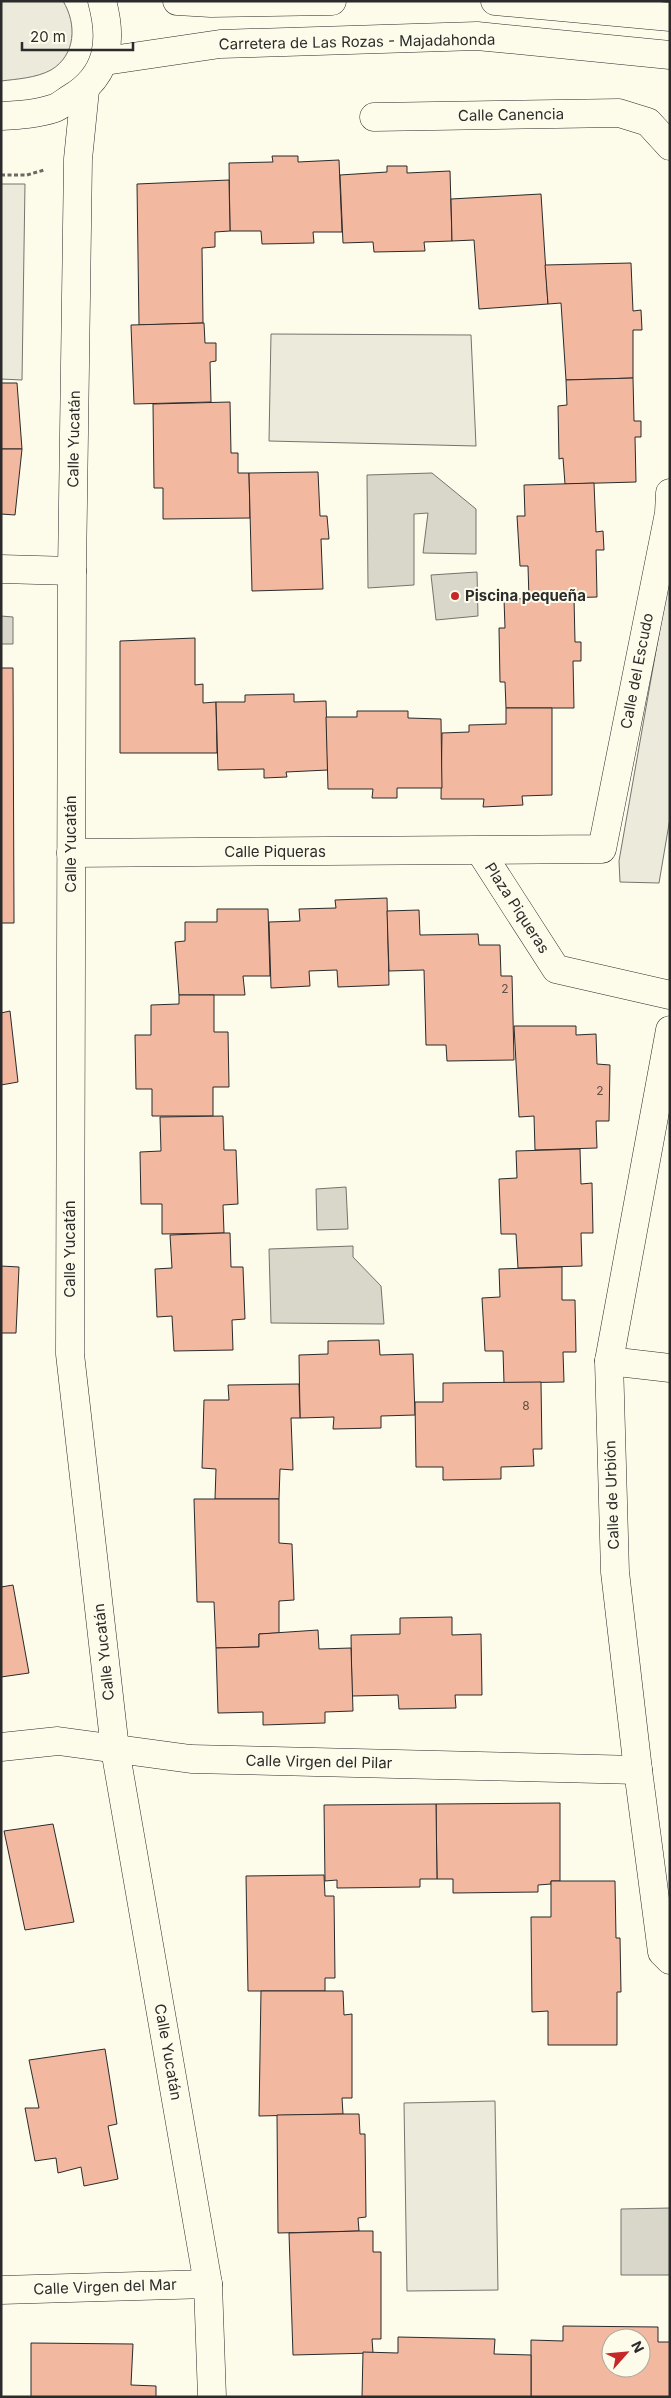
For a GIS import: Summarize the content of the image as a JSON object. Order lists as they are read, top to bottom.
{
  "streets": {
    "street": [
      "Carretera de Las Rozas - Majadahonda",
      "Calle Canencia",
      "Calle Yucatán",
      "Calle del Escudo",
      "Calle Piqueras",
      "Plaza Piqueras",
      "Calle de Urbión",
      "Calle Virgen del Pilar",
      "Calle Virgen del Mar"
    ]
  },
  "crossings": [
    ["Calle Yucatán", "Calle Piqueras"],
    ["Calle Yucatán", "Calle Virgen del Pilar"],
    ["Calle Yucatán", "Calle Virgen del Mar"],
    ["Calle del Escudo", "Plaza Piqueras"],
    ["Calle Piqueras", "Plaza Piqueras"],
    ["Calle de Urbión", "Calle Virgen del Pilar"]
  ],
  "places": ["Piscina pequeña"],
  "house_numbers": ["2", "2", "8"],
  "scale_bar": "20 m",
  "north": "top right"
}
